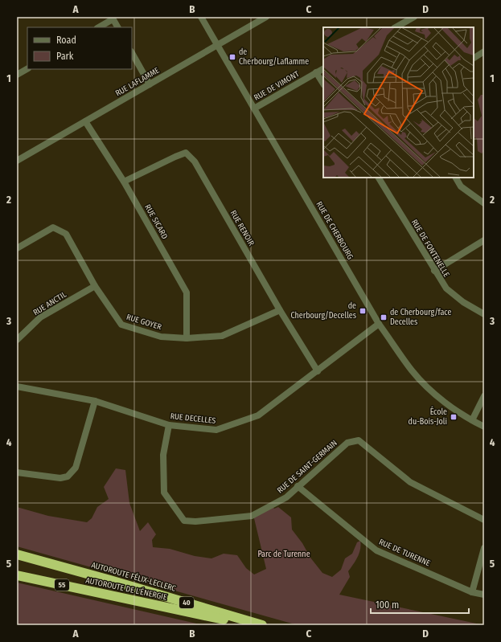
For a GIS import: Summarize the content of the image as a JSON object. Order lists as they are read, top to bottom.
{
  "streets": {
    "highway": [
      "AUTOROUTE FÉLIX-LECLERC",
      "55",
      "AUTOROUTE DE L'ÉNERGIE",
      "40"
    ],
    "street": [
      "RUE LAFLAMME",
      "RUE DE VIMONT",
      "RUE SICARD",
      "RUE RENOIR",
      "RUE DE CHERBOURG",
      "RUE DE FONTENELLE",
      "RUE ANCTIL",
      "RUE GOYER",
      "RUE DECELLES",
      "RUE DE SAINT-GERMAIN",
      "RUE DE TURENNE"
    ]
  },
  "crossings": [
    ["RUE LAFLAMME", "RUE SICARD"],
    ["RUE LAFLAMME", "RUE DE CHERBOURG"],
    ["RUE DE VIMONT", "RUE DE CHERBOURG"],
    ["RUE SICARD", "RUE RENOIR"],
    ["RUE SICARD", "RUE GOYER"],
    ["RUE RENOIR", "RUE GOYER"],
    ["RUE RENOIR", "RUE DECELLES"],
    ["RUE DE CHERBOURG", "RUE DECELLES"],
    ["RUE ANCTIL", "RUE GOYER"],
    ["RUE DECELLES", "RUE DE SAINT-GERMAIN"],
    ["RUE DE SAINT-GERMAIN", "RUE DE TURENNE"]
  ],
  "parks": ["Parc de Turenne"],
  "places": {
    "transit": [
      "de Cherbourg/Laflamme",
      "de Cherbourg/Decelles",
      "de Cherbourg/face Decelles",
      "École du-Bois-Joli"
    ]
  },
  "legend": ["Road", "Park"],
  "scale_bar": "100 m",
  "grid": {
    "columns": [
      "A",
      "B",
      "C",
      "D"
    ],
    "rows": [
      "1",
      "2",
      "3",
      "4",
      "5"
    ]
  }
}
